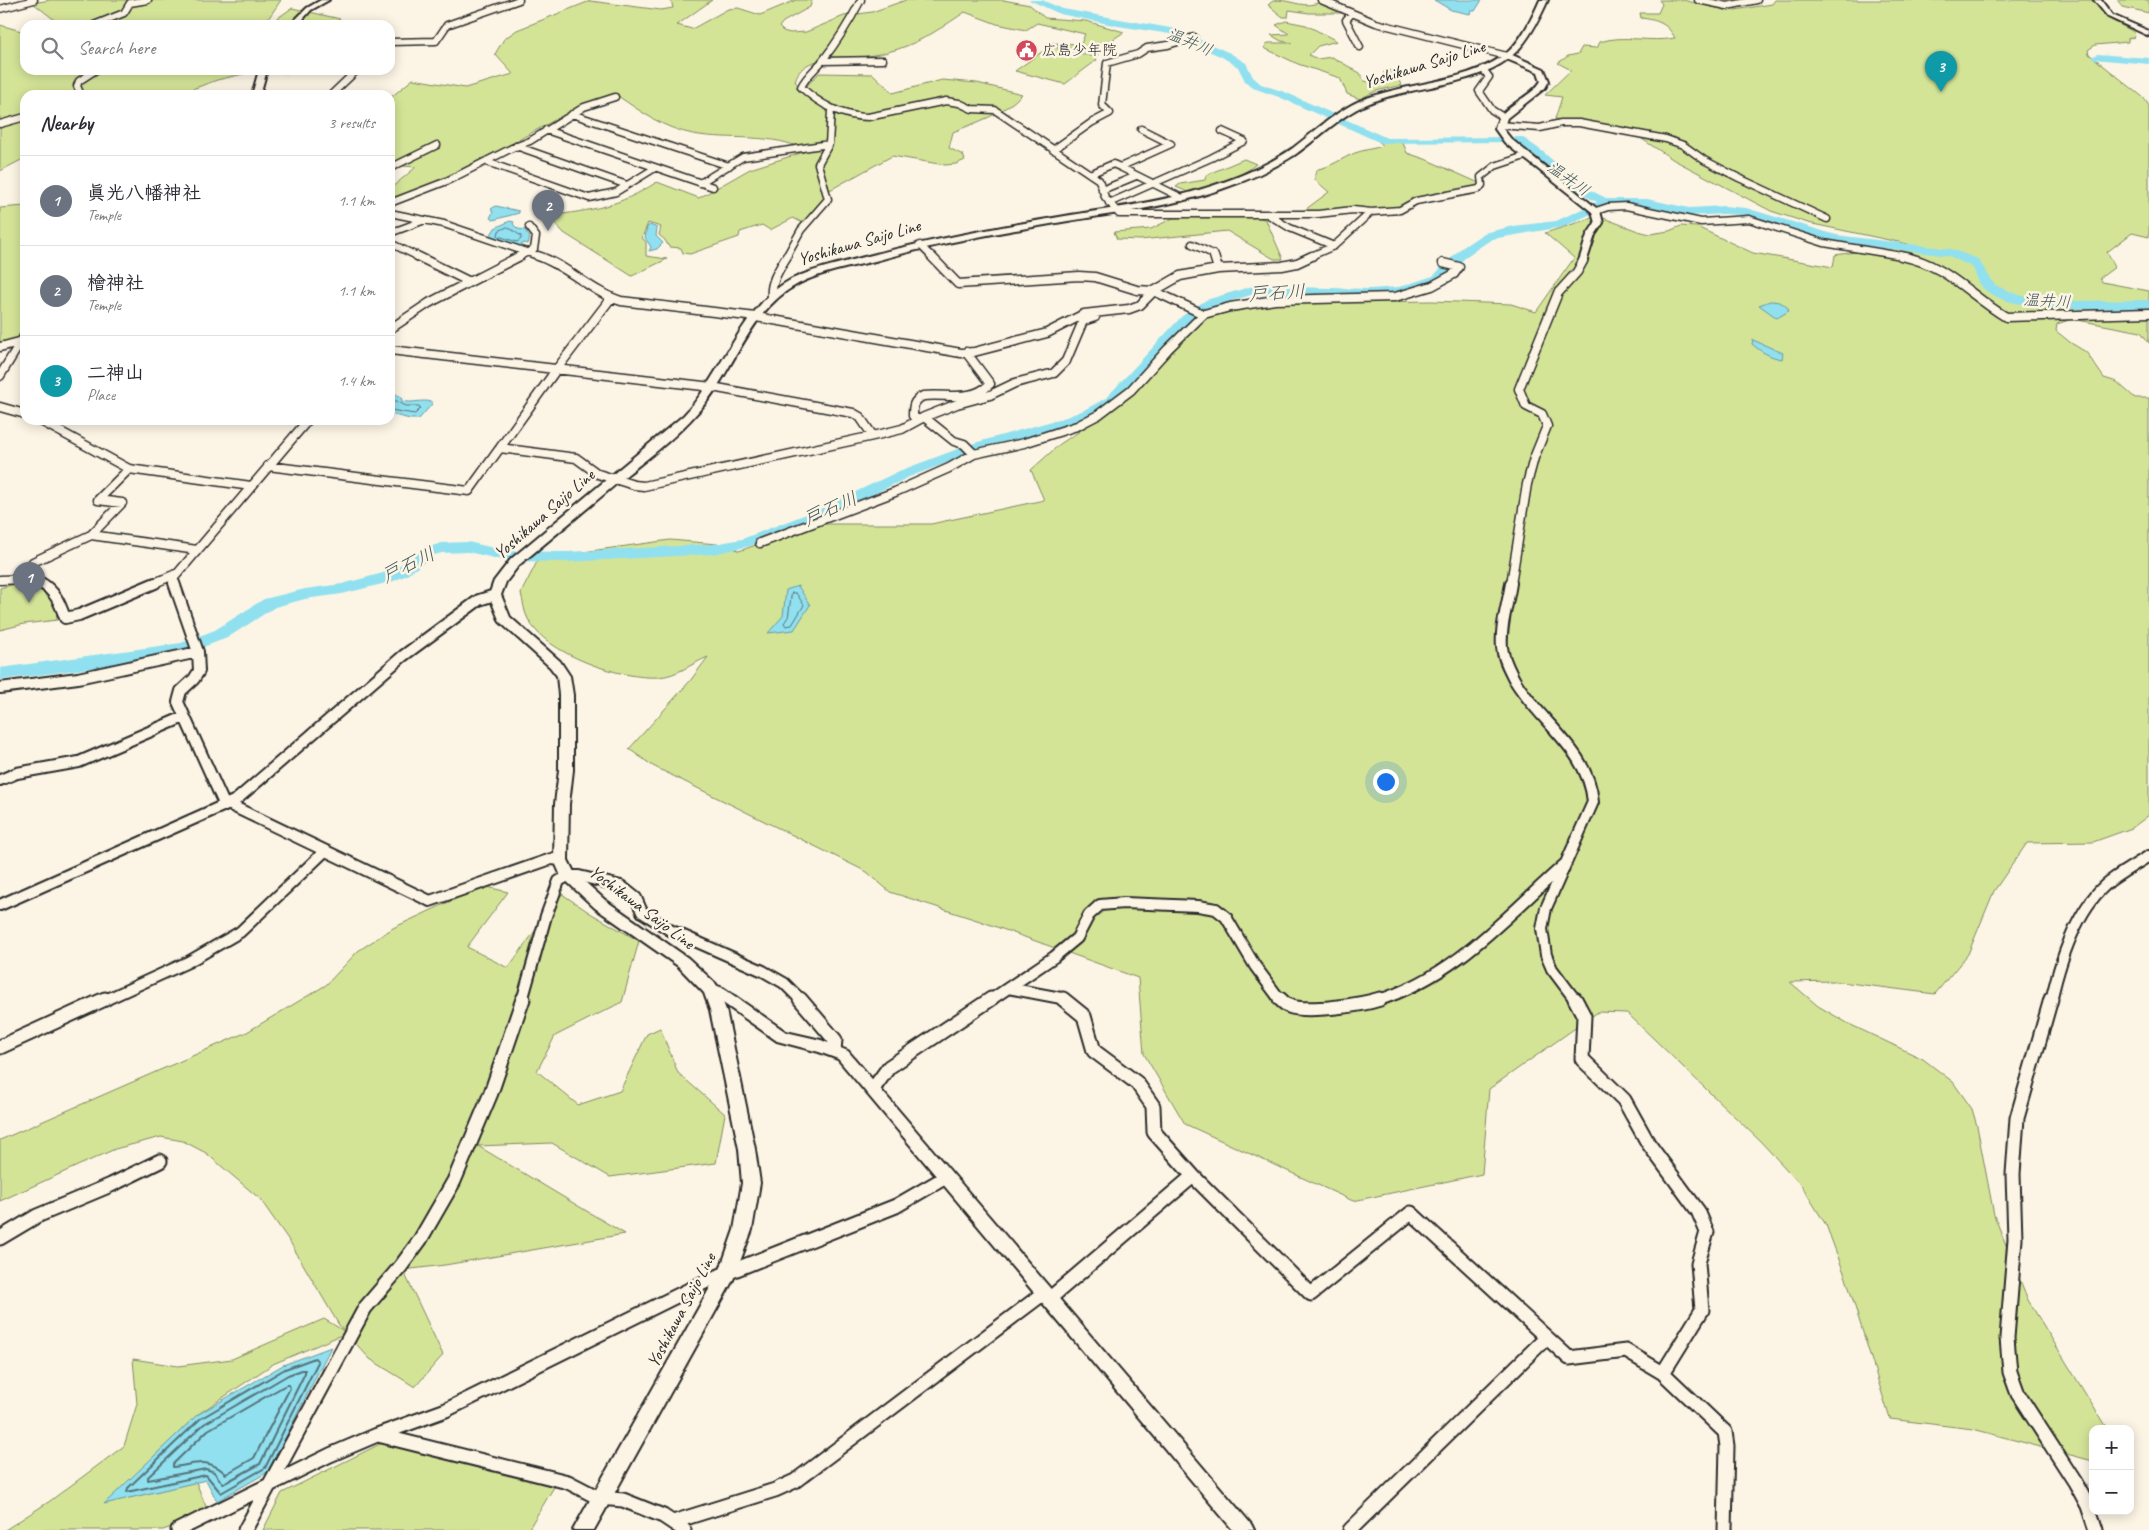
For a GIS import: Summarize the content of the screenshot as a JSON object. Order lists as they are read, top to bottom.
{
  "streets": {
    "main road": ["Yoshikawa Saijo Line"]
  },
  "water": ["温井川", "戸石川"],
  "places": {
    "public building": ["広島少年院"]
  },
  "page": {
    "search": "Search here",
    "pins": ["3", "2", "1"],
    "heading": ["Nearby", "3 results"],
    "list": [
      {
        "mark": "1",
        "name": "眞光八幡神社",
        "note": "Temple",
        "value": "1.1 km"
      },
      {
        "mark": "2",
        "name": "檜神社",
        "note": "Temple",
        "value": "1.1 km"
      },
      {
        "mark": "3",
        "name": "二神山",
        "note": "Place",
        "value": "1.4 km"
      }
    ],
    "map_buttons": ["+", "−"]
  }
}
